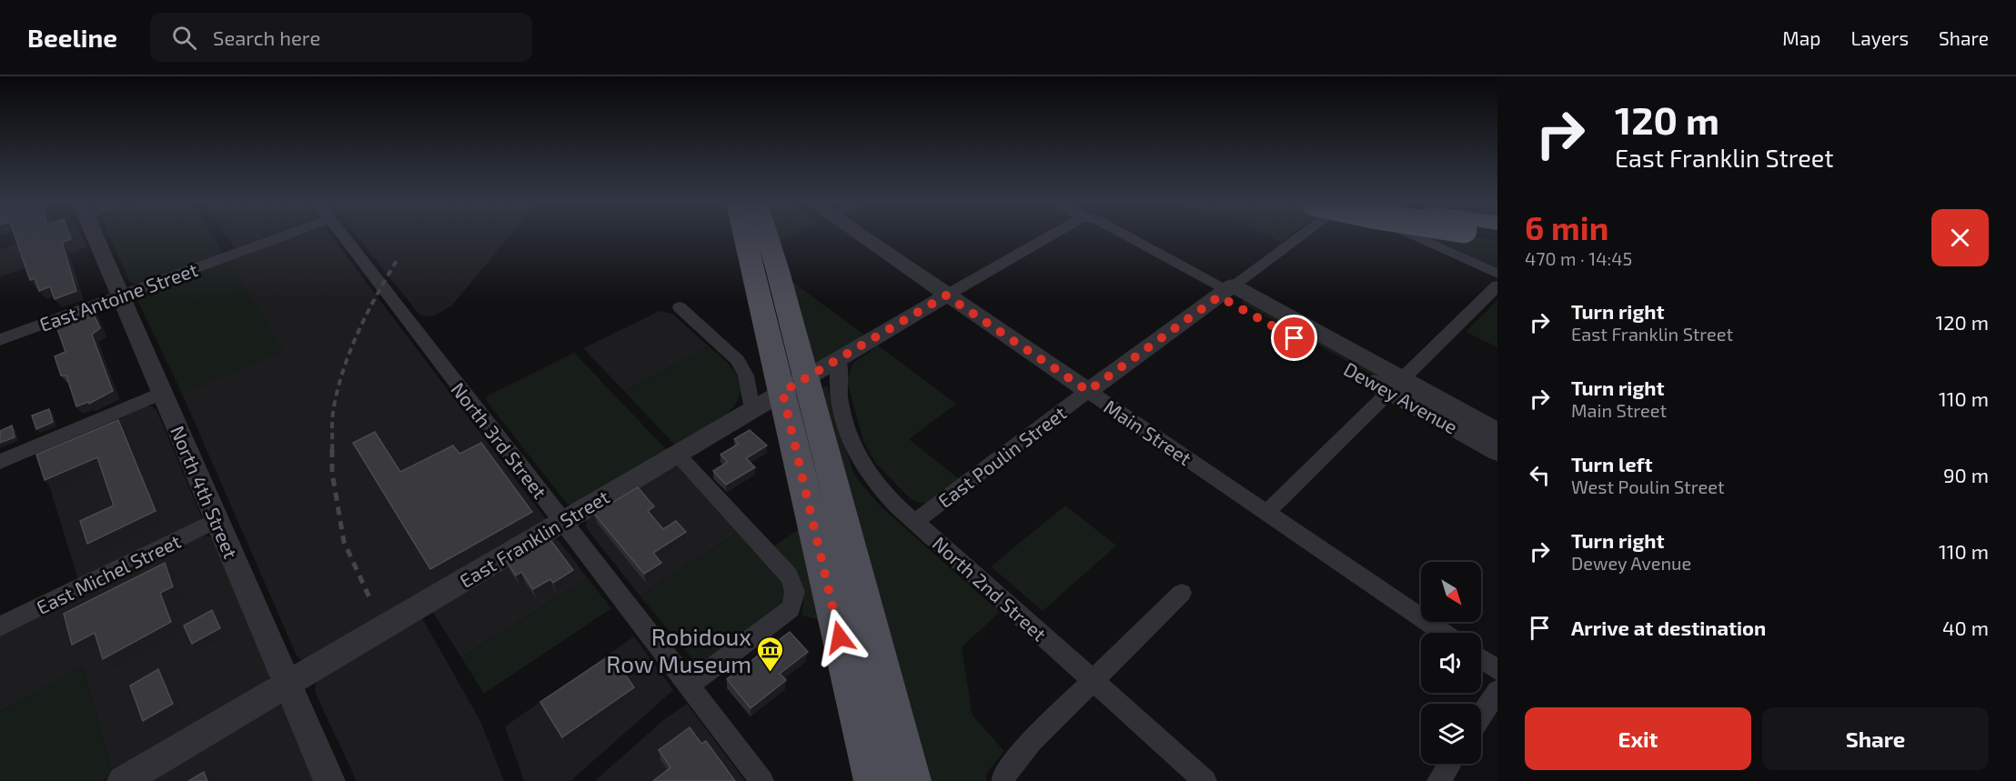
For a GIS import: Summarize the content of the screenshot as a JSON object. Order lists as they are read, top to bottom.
{
  "streets": {
    "street": [
      "East Antoine Street",
      "Dewey Avenue",
      "Main Street",
      "North 3rd Street",
      "East Poulin Street",
      "North 4th Street",
      "East Franklin Street",
      "East Michel Street",
      "North 2nd Street"
    ]
  },
  "crossings": [
    ["East Antoine Street", "North 4th Street"],
    ["Main Street", "East Poulin Street"],
    ["Main Street", "East Franklin Street"],
    ["North 3rd Street", "East Franklin Street"],
    ["East Poulin Street", "North 2nd Street"],
    ["North 4th Street", "East Franklin Street"],
    ["North 4th Street", "East Michel Street"],
    ["East Franklin Street", "North 2nd Street"]
  ],
  "places": {
    "museum": ["Robidoux Row Museum"]
  },
  "north": "bottom right",
  "page": {
    "header": "Beeline",
    "search": "Search here",
    "nav": ["Map", "Layers", "Share"],
    "turn": ["120 m", "East Franklin Street"],
    "heading": ["6 min", "470 m · 14:45"],
    "list": [
      {
        "name": "Turn right",
        "note": "East Franklin Street",
        "value": "120 m"
      },
      {
        "name": "Turn right",
        "note": "Main Street",
        "value": "110 m"
      },
      {
        "name": "Turn left",
        "note": "West Poulin Street",
        "value": "90 m"
      },
      {
        "name": "Turn right",
        "note": "Dewey Avenue",
        "value": "110 m"
      },
      {
        "name": "Arrive at destination",
        "value": "40 m"
      }
    ],
    "buttons": ["Exit", "Share"]
  }
}
